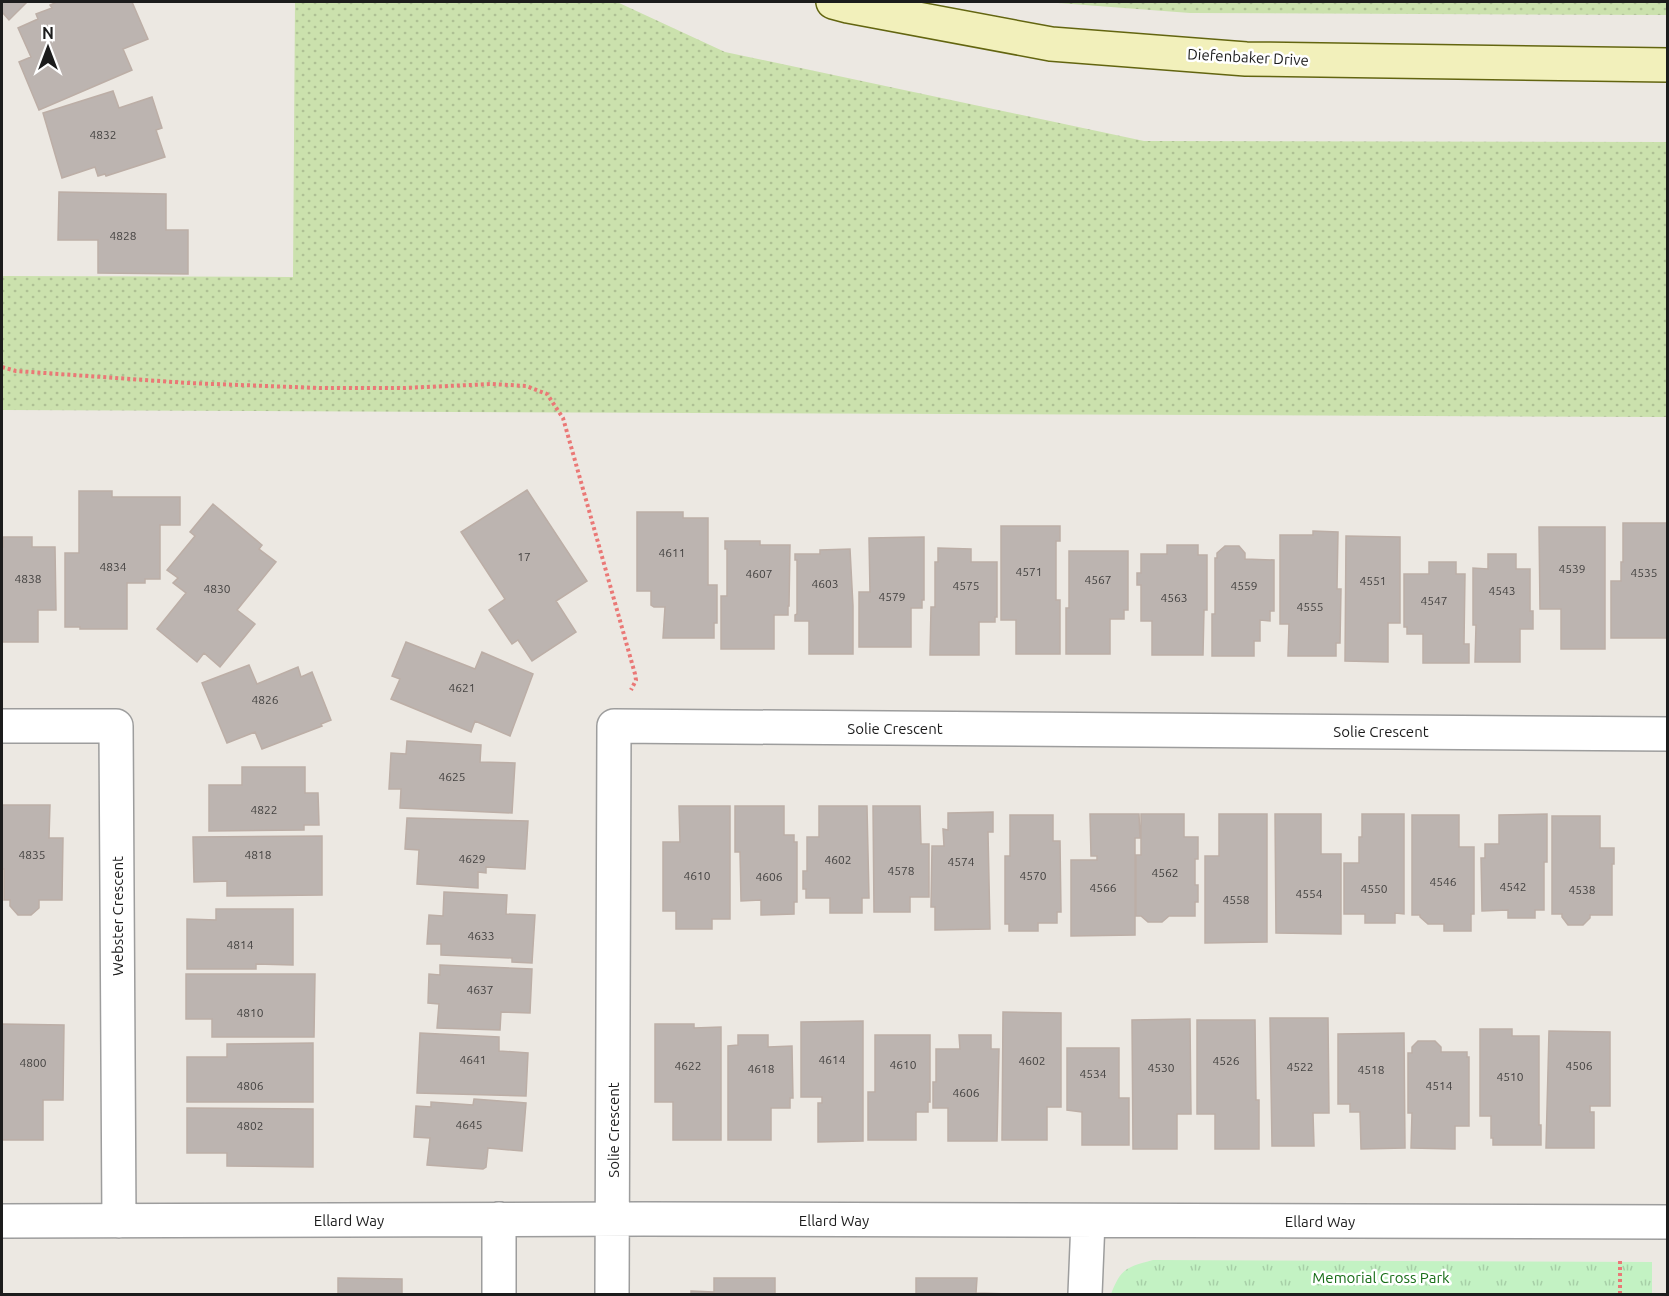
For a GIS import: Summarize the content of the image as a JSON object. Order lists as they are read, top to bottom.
{
  "streets": {
    "main road": ["Diefenbaker Drive"],
    "street": ["Solie Crescent", "Webster Crescent", "Ellard Way"]
  },
  "crossings": [
    ["Solie Crescent", "Ellard Way"],
    ["Webster Crescent", "Ellard Way"]
  ],
  "parks": ["Memorial Cross Park"],
  "house_numbers": [
    "4832",
    "4828",
    "4611",
    "17",
    "4834",
    "4539",
    "4571",
    "4535",
    "4607",
    "4838",
    "4567",
    "4551",
    "4603",
    "4575",
    "4559",
    "4830",
    "4543",
    "4579",
    "4563",
    "4547",
    "4555",
    "4621",
    "4826",
    "4625",
    "4822",
    "4835",
    "4818",
    "4629",
    "4602",
    "4574",
    "4578",
    "4562",
    "4610",
    "4570",
    "4606",
    "4546",
    "4542",
    "4566",
    "4550",
    "4538",
    "4554",
    "4558",
    "4633",
    "4814",
    "4637",
    "4810",
    "4641",
    "4614",
    "4602",
    "4526",
    "4800",
    "4610",
    "4622",
    "4506",
    "4522",
    "4530",
    "4618",
    "4518",
    "4534",
    "4510",
    "4806",
    "4514",
    "4606",
    "4645",
    "4802"
  ],
  "north": "top"
}
